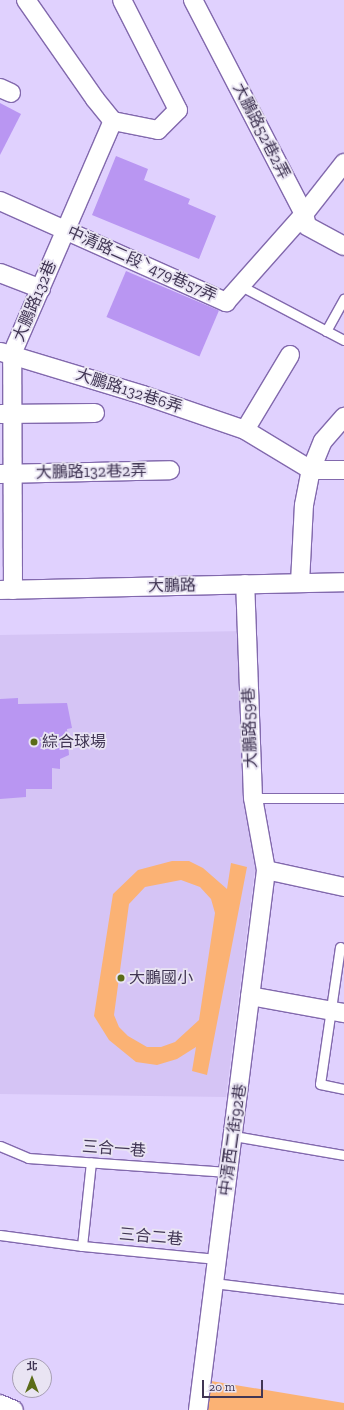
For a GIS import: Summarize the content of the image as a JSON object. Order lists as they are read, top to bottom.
{
  "streets": {
    "street": [
      "大鵬路52巷2弄",
      "中清路二段ˋ479巷57弄",
      "大鵬路132巷",
      "大鵬路132巷6弄",
      "大鵬路132巷2弄",
      "大鵬路",
      "大鵬路59巷",
      "中清西二街92巷"
    ],
    "lane": ["三合一巷", "三合二巷"]
  },
  "crossings": [
    ["大鵬路52巷2弄", "中清路二段ˋ479巷57弄"],
    ["中清路二段ˋ479巷57弄", "大鵬路132巷"],
    ["大鵬路132巷", "大鵬路132巷6弄"],
    ["大鵬路132巷", "大鵬路132巷2弄"],
    ["大鵬路132巷", "大鵬路"],
    ["大鵬路", "大鵬路59巷"],
    ["大鵬路59巷", "中清西二街92巷"],
    ["中清西二街92巷", "三合一巷"],
    ["中清西二街92巷", "三合二巷"]
  ],
  "places": ["綜合球場", "大鵬國小"],
  "scale_bar": "20 m",
  "north": "top"
}
